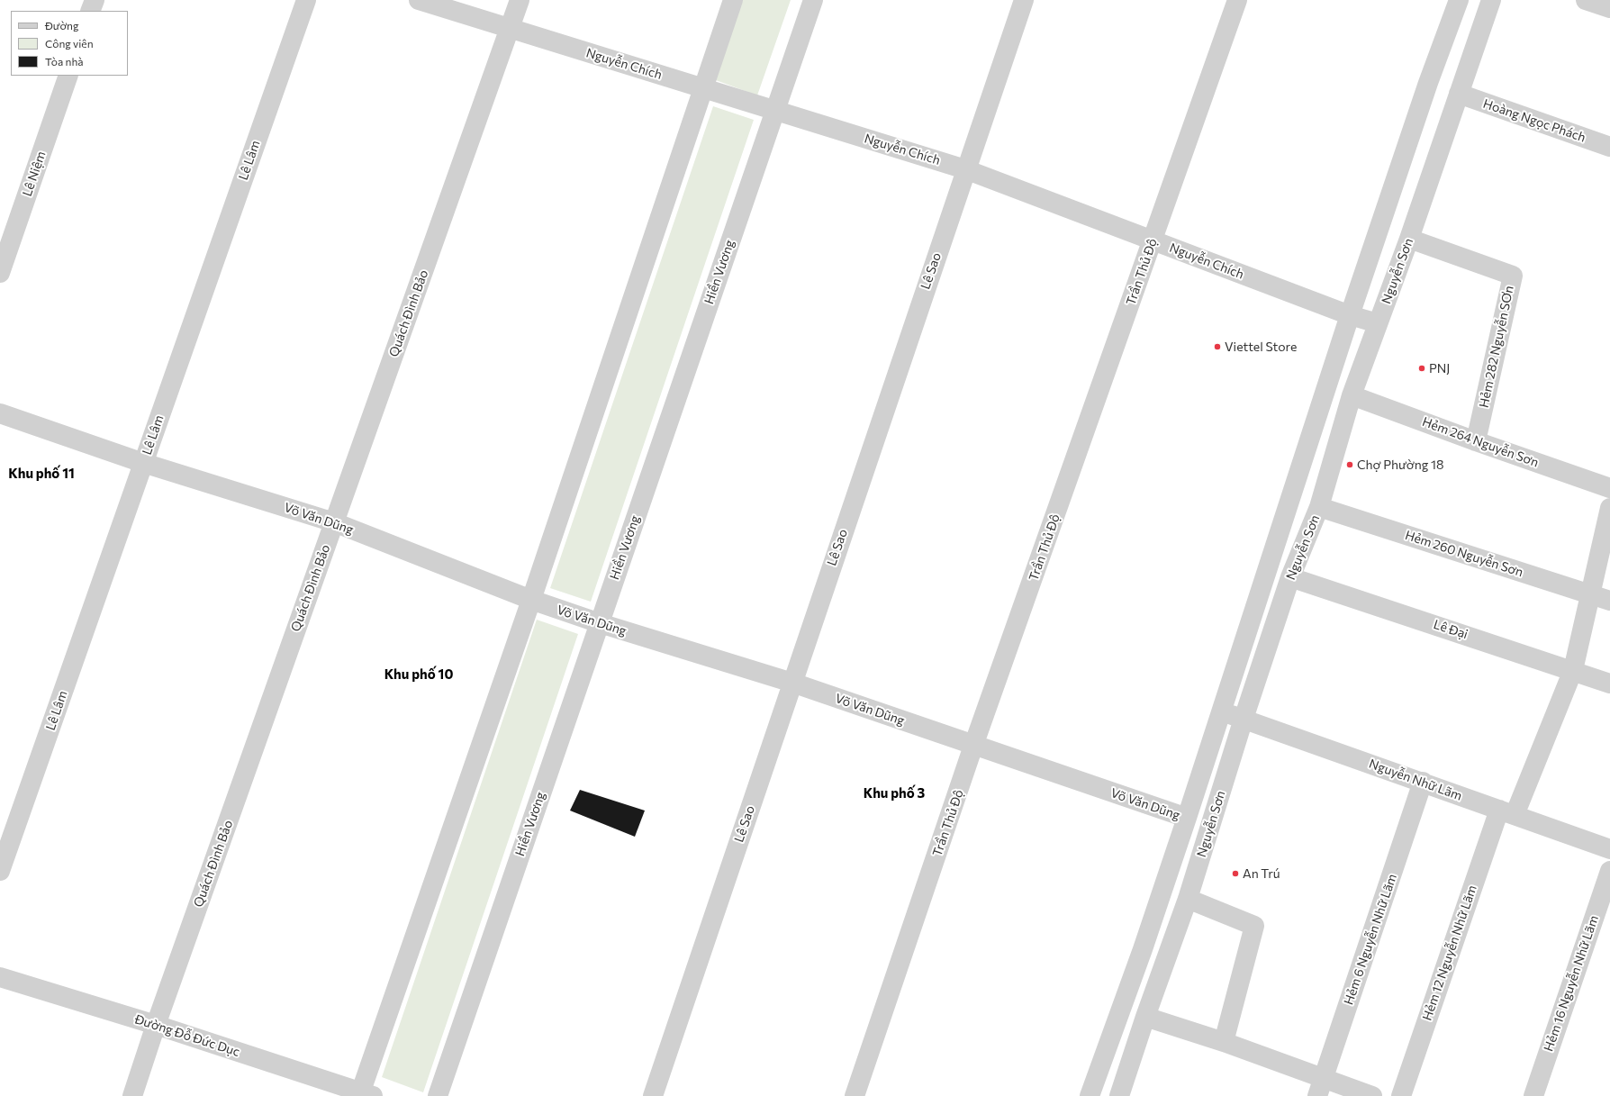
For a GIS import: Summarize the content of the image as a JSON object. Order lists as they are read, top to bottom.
{
  "streets": {
    "street": [
      "Nguyễn Chích",
      "Hoàng Ngọc Phách",
      "Lê Lâm",
      "Lê Niệm",
      "Lê Sao",
      "Nguyễn Sơn",
      "Hiền Vương",
      "Trần Thủ Độ",
      "Quách Đình Bảo",
      "Hẻm 282 Nguyễn SƠn",
      "Hẻm 264 Nguyễn Sơn",
      "Võ Văn Dũng",
      "Hẻm 260 Nguyễn Sơn",
      "Lê Đại",
      "Nguyễn Nhữ Lãm",
      "Hẻm 6 Nguyễn Nhữ Lãm",
      "Hẻm 12 Nguyễn Nhữ Lãm",
      "Hẻm 16 Nguyễn Nhữ Lãm",
      "Đường Đỗ Đức Dục"
    ]
  },
  "crossings": [
    ["Nguyễn Chích", "Lê Sao"],
    ["Nguyễn Chích", "Nguyễn Sơn"],
    ["Nguyễn Chích", "Hiền Vương"],
    ["Nguyễn Chích", "Trần Thủ Độ"],
    ["Nguyễn Chích", "Quách Đình Bảo"],
    ["Hoàng Ngọc Phách", "Nguyễn Sơn"],
    ["Lê Lâm", "Võ Văn Dũng"],
    ["Lê Sao", "Võ Văn Dũng"],
    ["Nguyễn Sơn", "Hẻm 282 Nguyễn SƠn"],
    ["Nguyễn Sơn", "Hẻm 264 Nguyễn Sơn"],
    ["Nguyễn Sơn", "Võ Văn Dũng"],
    ["Nguyễn Sơn", "Hẻm 260 Nguyễn Sơn"],
    ["Nguyễn Sơn", "Lê Đại"],
    ["Nguyễn Sơn", "Nguyễn Nhữ Lãm"],
    ["Hiền Vương", "Võ Văn Dũng"],
    ["Trần Thủ Độ", "Võ Văn Dũng"],
    ["Quách Đình Bảo", "Võ Văn Dũng"],
    ["Quách Đình Bảo", "Đường Đỗ Đức Dục"],
    ["Hẻm 282 Nguyễn SƠn", "Hẻm 264 Nguyễn Sơn"],
    ["Hẻm 260 Nguyễn Sơn", "Hẻm 12 Nguyễn Nhữ Lãm"],
    ["Lê Đại", "Hẻm 12 Nguyễn Nhữ Lãm"],
    ["Nguyễn Nhữ Lãm", "Hẻm 6 Nguyễn Nhữ Lãm"],
    ["Nguyễn Nhữ Lãm", "Hẻm 12 Nguyễn Nhữ Lãm"]
  ],
  "districts": ["Khu phố 11", "Khu phố 10", "Khu phố 3"],
  "places": [
    "Viettel Store",
    "PNJ",
    "Chợ Phường 18",
    "An Trú"
  ],
  "legend": ["Đường", "Công viên", "Tòa nhà"]
}
